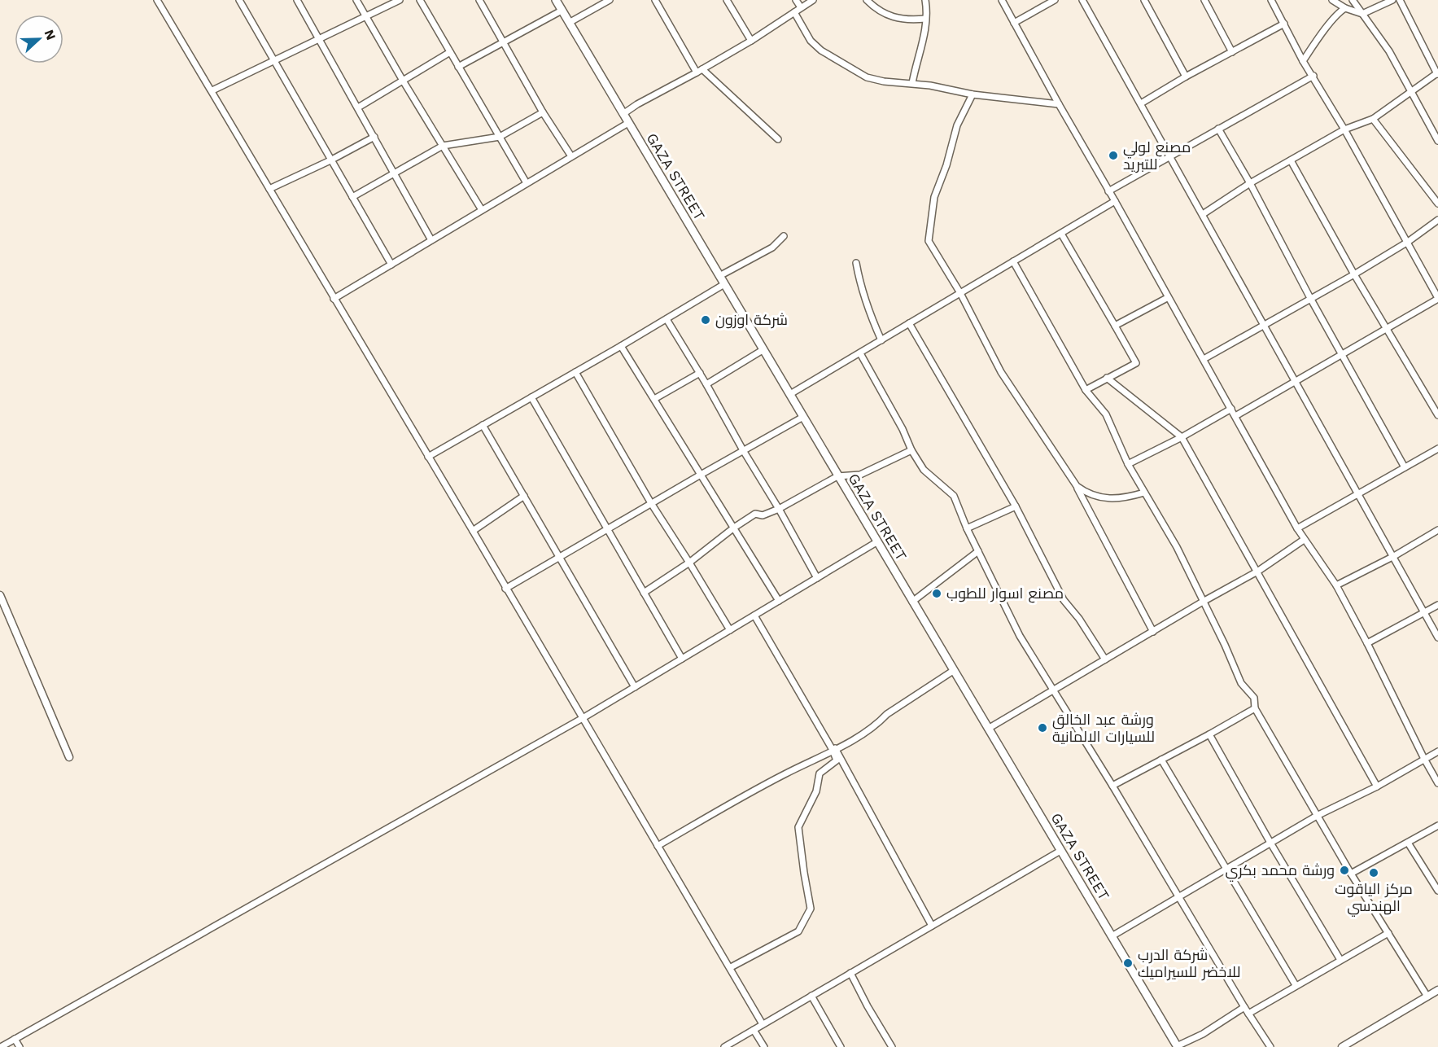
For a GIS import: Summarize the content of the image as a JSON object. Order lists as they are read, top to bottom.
{
  "streets": {
    "main road": ["GAZA STREET"]
  },
  "places": [
    "مصنع لولي للتبريد",
    "شركة اوزون",
    "مصنع اسوار للطوب",
    "ورشة عبد الخالق للسيارات الالمانية",
    "ورشة محمد بكري",
    "مركز الياقوت الهندسي",
    "شركة الدرب للاخضر للسيراميك"
  ],
  "north": "right"
}
